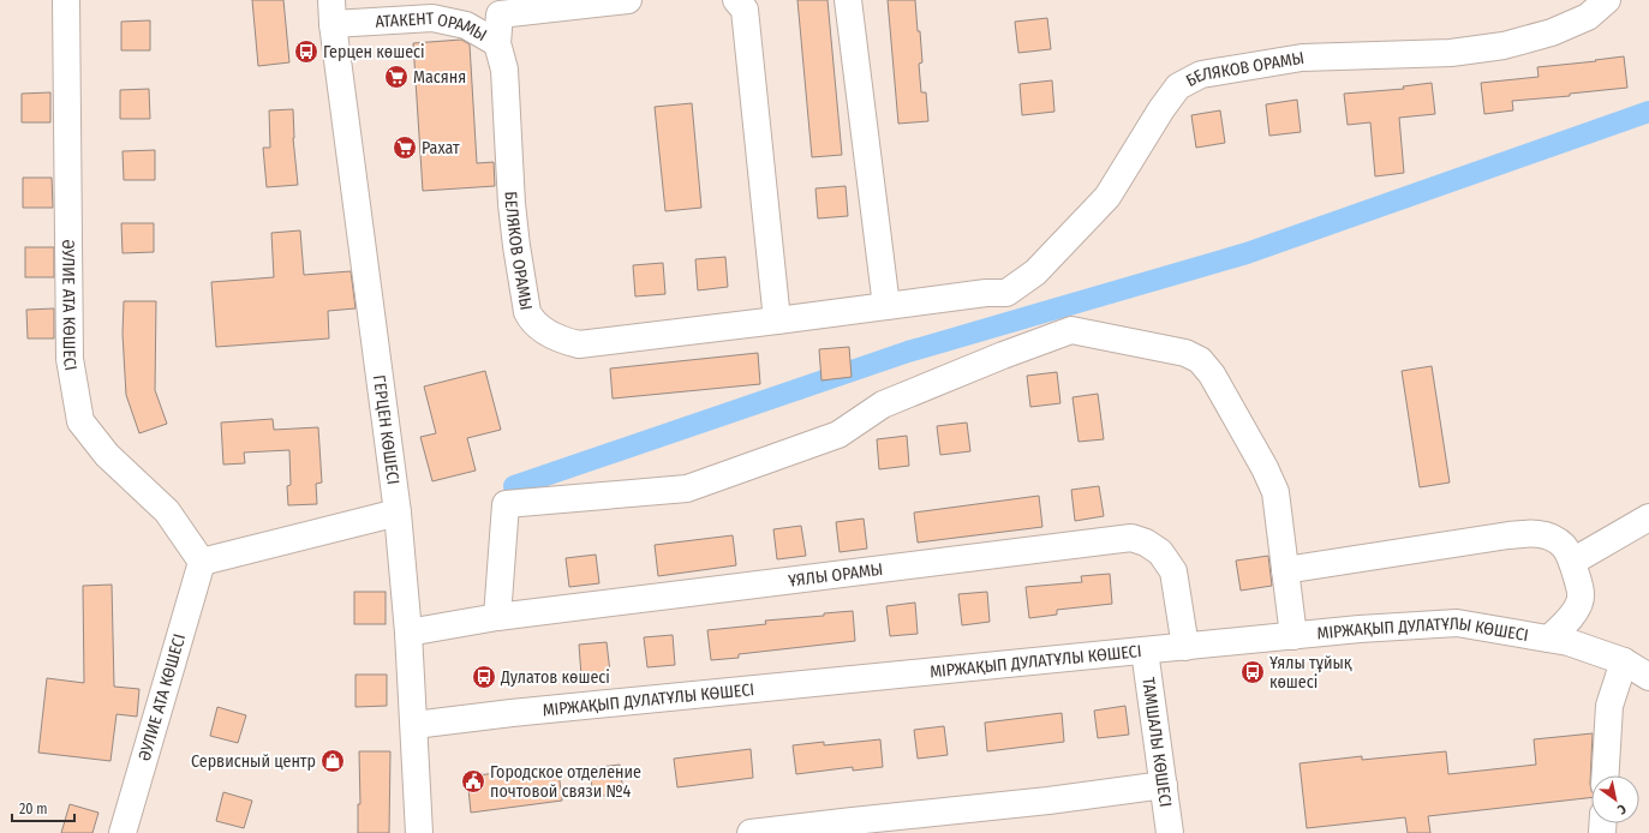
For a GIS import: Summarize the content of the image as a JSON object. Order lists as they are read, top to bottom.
{
  "streets": {
    "street": [
      "АТАКЕНТ ОРАМЫ",
      "БЕЛЯКОВ ОРАМЫ",
      "ӘУЛИЕ АТА КӨШЕСІ",
      "ГЕРЦЕН КӨШЕСІ",
      "ҰЯЛЫ ОРАМЫ",
      "МІРЖАҚЫП ДУЛАТҰЛЫ КӨШЕСІ",
      "ТАМШАЛЫ КӨШЕСІ"
    ]
  },
  "crossings": [
    ["АТАКЕНТ ОРАМЫ", "БЕЛЯКОВ ОРАМЫ"],
    ["АТАКЕНТ ОРАМЫ", "ГЕРЦЕН КӨШЕСІ"],
    ["ГЕРЦЕН КӨШЕСІ", "ҰЯЛЫ ОРАМЫ"],
    ["ГЕРЦЕН КӨШЕСІ", "МІРЖАҚЫП ДУЛАТҰЛЫ КӨШЕСІ"],
    ["ҰЯЛЫ ОРАМЫ", "МІРЖАҚЫП ДУЛАТҰЛЫ КӨШЕСІ"],
    ["МІРЖАҚЫП ДУЛАТҰЛЫ КӨШЕСІ", "ТАМШАЛЫ КӨШЕСІ"]
  ],
  "places": {
    "bus stop": ["Герцен көшесі", "Ұялы тұйық көшесі", "Дулатов көшесі"],
    "supermarket": ["Масяня", "Рахат"],
    "shop": ["Сервисный центр"],
    "public building": ["Городское отделение почтовой связи №4"]
  },
  "scale_bar": "20 m",
  "north": "bottom right"
}
